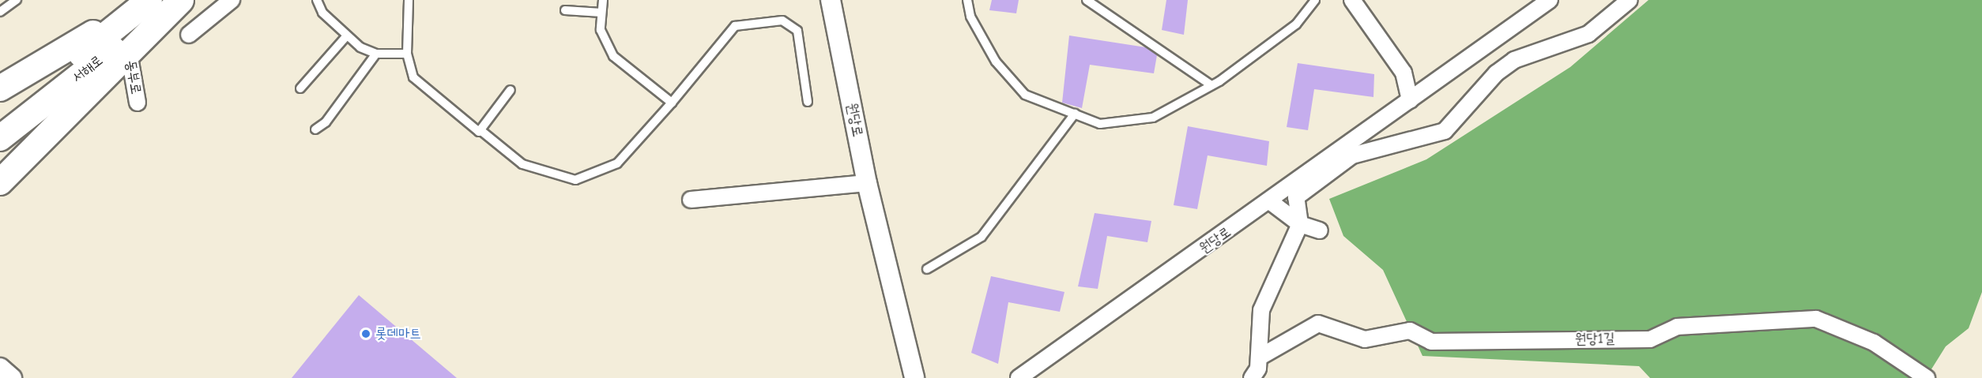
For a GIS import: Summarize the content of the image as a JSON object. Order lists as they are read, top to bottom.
{
  "streets": {
    "main road": ["서해로"],
    "street": ["동부로", "원당로", "원당1길"]
  },
  "places": ["롯데마트"]
}
